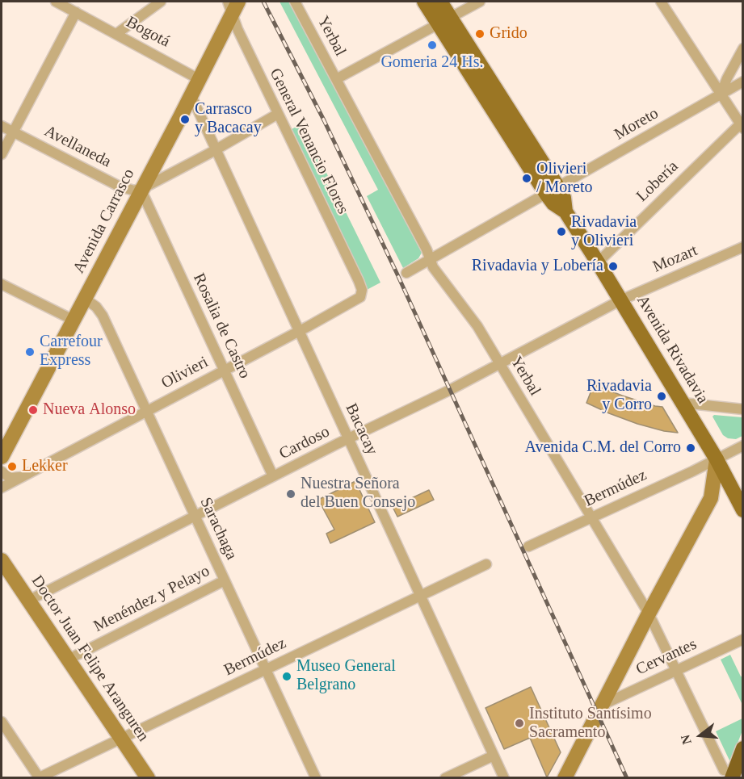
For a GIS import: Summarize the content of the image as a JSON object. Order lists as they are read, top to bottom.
{
  "streets": {
    "main road": ["Avenida Rivadavia"],
    "street": [
      "Bogotá",
      "Yerbal",
      "Moreto",
      "General Venancio Flores",
      "Avellaneda",
      "Lobería",
      "Avenida Carrasco",
      "Mozart",
      "Rosalia de Castro",
      "Olivieri",
      "Bacacay",
      "Cardoso",
      "Bermúdez",
      "Sarachaga",
      "Menéndez y Pelayo",
      "Cervantes",
      "Doctor Juan Felipe Aranguren"
    ]
  },
  "crossings": [
    ["Bogotá", "Avenida Carrasco"],
    ["Yerbal", "Cardoso"],
    ["Yerbal", "Bermúdez"],
    ["Yerbal", "Cervantes"],
    ["Moreto", "Avenida Rivadavia"],
    ["General Venancio Flores", "Avenida Carrasco"],
    ["General Venancio Flores", "Olivieri"],
    ["Avellaneda", "Avenida Carrasco"],
    ["Avellaneda", "Rosalia de Castro"],
    ["Lobería", "Avenida Rivadavia"],
    ["Avenida Carrasco", "Rosalia de Castro"],
    ["Avenida Carrasco", "Bacacay"],
    ["Avenida Carrasco", "Sarachaga"],
    ["Mozart", "Avenida Rivadavia"],
    ["Mozart", "Cardoso"],
    ["Rosalia de Castro", "Olivieri"],
    ["Rosalia de Castro", "Cardoso"],
    ["Avenida Rivadavia", "Cardoso"],
    ["Avenida Rivadavia", "Bermúdez"],
    ["Olivieri", "Bacacay"],
    ["Olivieri", "Sarachaga"],
    ["Bacacay", "Cardoso"],
    ["Bacacay", "Bermúdez"],
    ["Cardoso", "Sarachaga"],
    ["Cardoso", "Doctor Juan Felipe Aranguren"],
    ["Bermúdez", "Sarachaga"],
    ["Bermúdez", "Doctor Juan Felipe Aranguren"],
    ["Sarachaga", "Menéndez y Pelayo"],
    ["Menéndez y Pelayo", "Doctor Juan Felipe Aranguren"]
  ],
  "places": [
    "Grido",
    "Gomeria 24 Hs.",
    "Carrasco y Bacacay",
    "Olivieri / Moreto",
    "Rivadavia y Olivieri",
    "Rivadavia y Lobería",
    "Carrefour Express",
    "Rivadavia y Corro",
    "Nueva Alonso",
    "Avenida C.M. del Corro",
    "Lekker",
    "Nuestra Señora del Buen Consejo",
    "Museo General Belgrano",
    "Instituto Santísimo Sacramento"
  ],
  "north": "left"
}
